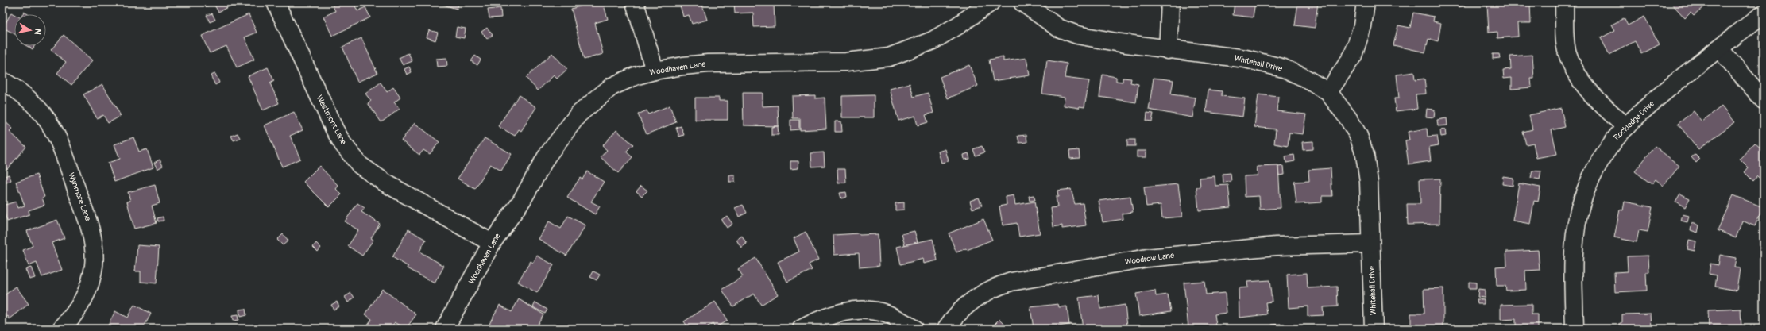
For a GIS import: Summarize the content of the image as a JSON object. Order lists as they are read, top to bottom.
{
  "streets": {
    "street": [
      "Whitehall Drive",
      "Woodhaven Lane",
      "Westmont Lane",
      "Rockledge Drive",
      "Wynmore Lane",
      "Woodrow Lane"
    ]
  },
  "crossings": [
    ["Whitehall Drive", "Woodrow Lane"],
    ["Woodhaven Lane", "Westmont Lane"]
  ],
  "north": "right"
}
